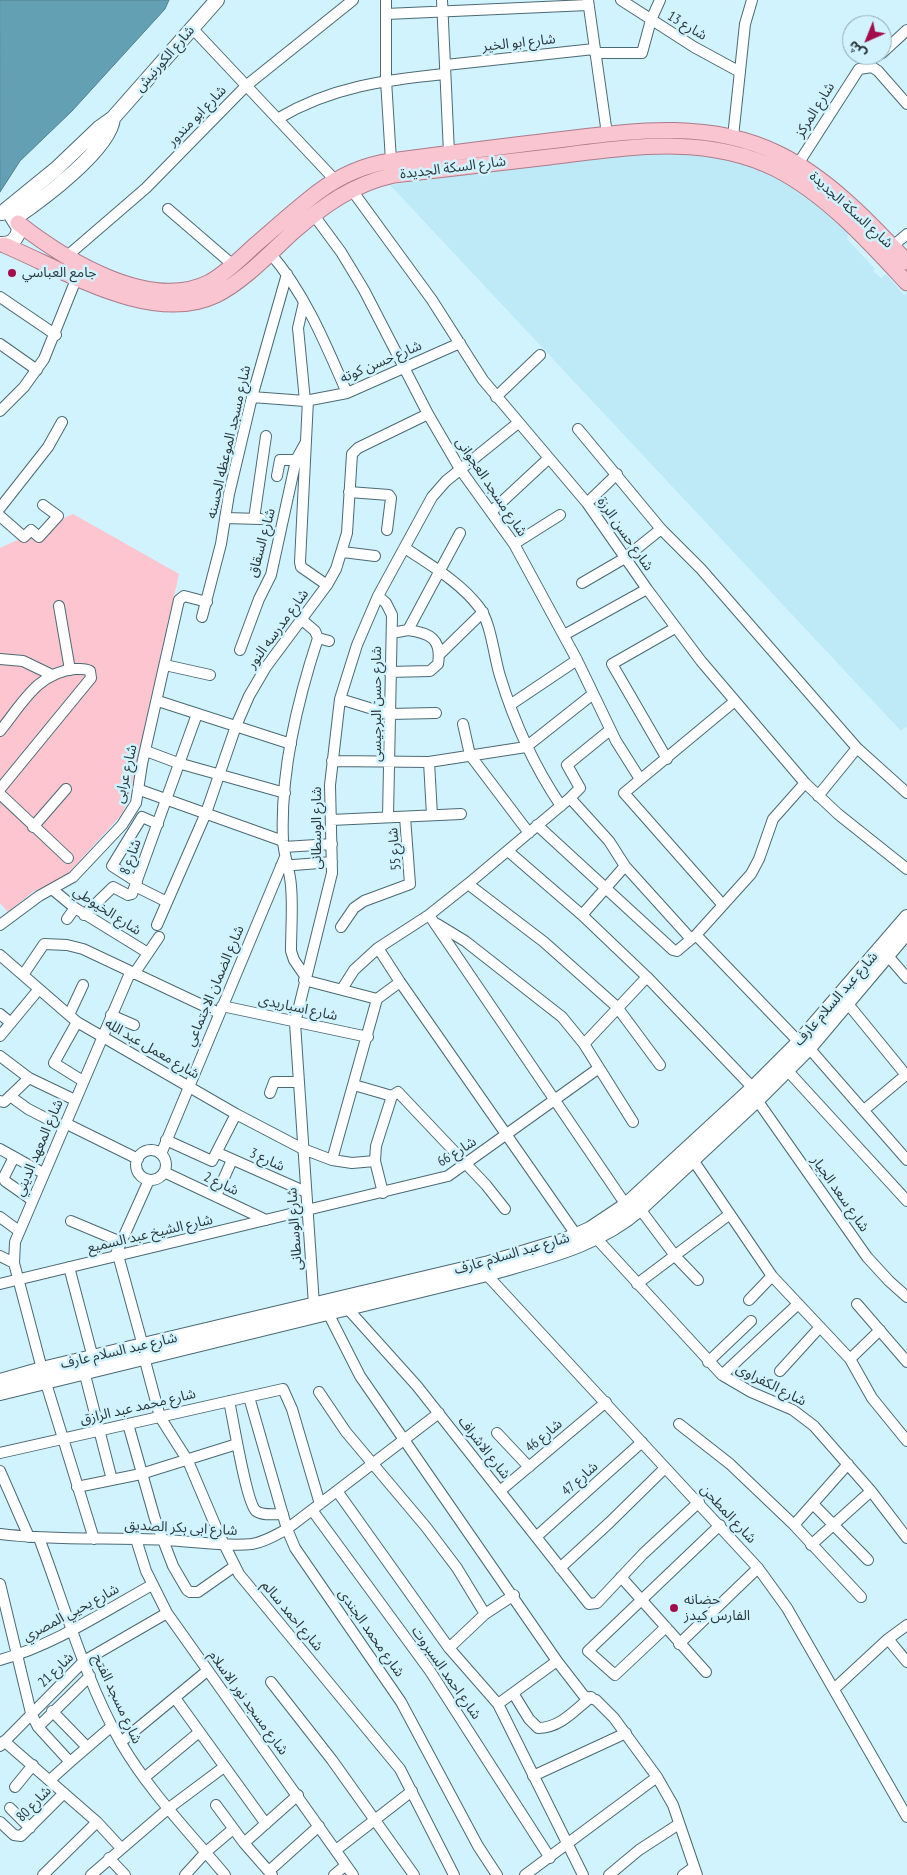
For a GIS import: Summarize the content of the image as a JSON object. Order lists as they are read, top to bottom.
{
  "streets": {
    "main road": ["شارع السكة الجديدة"],
    "street": [
      "شارع 13",
      "شارع ابو الخير",
      "شارع الكورنيش",
      "شارع المركز",
      "شارع ابو مندور",
      "شارع حسن كوته",
      "شارع مسجد الموعظه الحسنه",
      "شارع مسجد العجوانى",
      "شارع حسن الرزة",
      "شارع السقاق",
      "شارع مدرسه النور",
      "شارع حسن البرجيسى",
      "شارع عرابى",
      "شارع الوسطانى",
      "شارع 55",
      "شارع 8",
      "شارع الخيوطي",
      "شارع الضمان الاجتماعي",
      "شارع عبد السلام عارف",
      "شارع اسباريدى",
      "شارع معمل عبد الله",
      "شارع المعهد الديني",
      "شارع 66",
      "شارع 3",
      "شارع 2",
      "شارع سعد الجيار",
      "شارع الشيخ عبد السميع",
      "شارع الكفراوى",
      "شارع محمد عبد الرازق",
      "شارع 46",
      "شارع الاشراف",
      "شارع 47",
      "شارع المطحن",
      "شارع ابى بكر الصديق",
      "شارع يحيي المصري",
      "شارع احمد سالم",
      "شارع محمد الجندى",
      "شارع 21",
      "شارع احمد السبروت",
      "شارع مسجد الفتح",
      "شارع مسجد نور الاسلام",
      "شارع 80"
    ]
  },
  "crossings": [
    ["شارع 13", "شارع ابو الخير"],
    ["شارع الكورنيش", "شارع السكة الجديدة"],
    ["شارع المركز", "شارع السكة الجديدة"],
    ["شارع ابو مندور", "شارع السكة الجديدة"],
    ["شارع السكة الجديدة", "شارع مسجد العجوانى"],
    ["شارع السكة الجديدة", "شارع حسن الرزة"],
    ["شارع حسن كوته", "شارع مسجد الموعظه الحسنه"],
    ["شارع حسن كوته", "شارع مسجد العجوانى"],
    ["شارع حسن كوته", "شارع حسن الرزة"],
    ["شارع مسجد الموعظه الحسنه", "شارع عرابى"],
    ["شارع مسجد العجوانى", "شارع مدرسه النور"],
    ["شارع مسجد العجوانى", "شارع الوسطانى"],
    ["شارع حسن الرزة", "شارع الوسطانى"],
    ["شارع حسن البرجيسى", "شارع الوسطانى"],
    ["شارع عرابى", "شارع الخيوطي"],
    ["شارع الوسطانى", "شارع عبد السلام عارف"],
    ["شارع الوسطانى", "شارع اسباريدى"],
    ["شارع الوسطانى", "شارع معمل عبد الله"],
    ["شارع الوسطانى", "شارع 66"],
    ["شارع الوسطانى", "شارع 3"],
    ["شارع الوسطانى", "شارع الشيخ عبد السميع"],
    ["شارع 8", "شارع الخيوطي"],
    ["شارع الخيوطي", "شارع المعهد الديني"],
    ["شارع الضمان الاجتماعي", "شارع اسباريدى"],
    ["شارع الضمان الاجتماعي", "شارع معمل عبد الله"],
    ["شارع الضمان الاجتماعي", "شارع 2"],
    ["شارع عبد السلام عارف", "شارع المعهد الديني"],
    ["شارع عبد السلام عارف", "شارع سعد الجيار"],
    ["شارع عبد السلام عارف", "شارع الكفراوى"],
    ["شارع عبد السلام عارف", "شارع الاشراف"],
    ["شارع عبد السلام عارف", "شارع المطحن"],
    ["شارع عبد السلام عارف", "شارع احمد سالم"],
    ["شارع اسباريدى", "شارع معمل عبد الله"],
    ["شارع اسباريدى", "شارع المعهد الديني"],
    ["شارع معمل عبد الله", "شارع المعهد الديني"],
    ["شارع المعهد الديني", "شارع الشيخ عبد السميع"],
    ["شارع المعهد الديني", "شارع محمد عبد الرازق"],
    ["شارع المعهد الديني", "شارع ابى بكر الصديق"],
    ["شارع 66", "شارع الشيخ عبد السميع"],
    ["شارع 2", "شارع الشيخ عبد السميع"],
    ["شارع الشيخ عبد السميع", "شارع احمد سالم"],
    ["شارع محمد عبد الرازق", "شارع احمد سالم"],
    ["شارع محمد عبد الرازق", "شارع محمد الجندى"],
    ["شارع محمد عبد الرازق", "شارع احمد السبروت"],
    ["شارع 46", "شارع الاشراف"],
    ["شارع 46", "شارع المطحن"],
    ["شارع الاشراف", "شارع 47"],
    ["شارع الاشراف", "شارع ابى بكر الصديق"],
    ["شارع 47", "شارع المطحن"],
    ["شارع ابى بكر الصديق", "شارع احمد سالم"],
    ["شارع ابى بكر الصديق", "شارع محمد الجندى"],
    ["شارع ابى بكر الصديق", "شارع احمد السبروت"],
    ["شارع ابى بكر الصديق", "شارع مسجد الفتح"],
    ["شارع ابى بكر الصديق", "شارع مسجد نور الاسلام"],
    ["شارع يحيي المصري", "شارع مسجد الفتح"],
    ["شارع يحيي المصري", "شارع مسجد نور الاسلام"],
    ["شارع 21", "شارع مسجد الفتح"],
    ["شارع 21", "شارع مسجد نور الاسلام"]
  ],
  "places": ["جامع العباسي", "حضانه الفارس كيدز"],
  "north": "bottom left"
}
